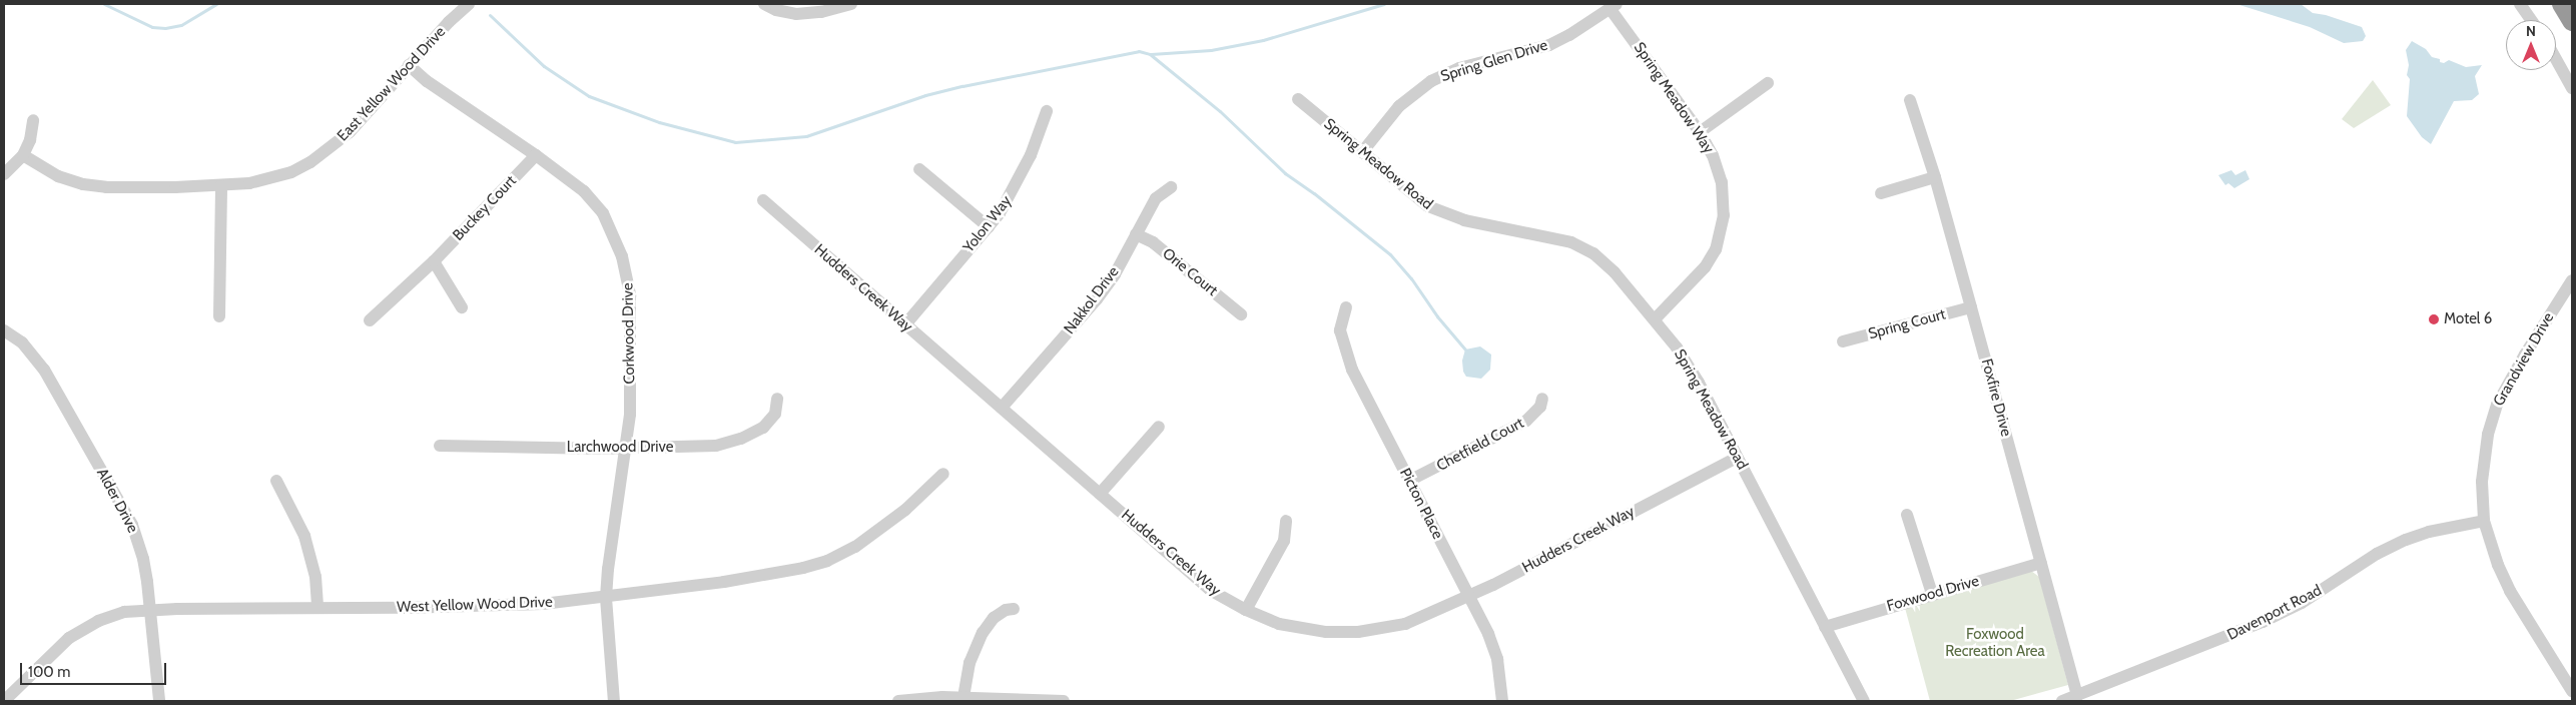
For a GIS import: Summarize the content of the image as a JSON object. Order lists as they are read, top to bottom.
{
  "streets": {
    "street": [
      "Spring Glen Drive",
      "East Yellow Wood Drive",
      "Spring Meadow Way",
      "Spring Meadow Road",
      "Buckey Court",
      "Yolon Way",
      "Orie Court",
      "Hudders Creek Way",
      "Nakkol Drive",
      "Spring Court",
      "Corkwood Drive",
      "Grandview Drive",
      "Foxfire Drive",
      "Chetfield Court",
      "Larchwood Drive",
      "Alder Drive",
      "Picton Place",
      "Foxwood Drive",
      "West Yellow Wood Drive",
      "Davenport Road"
    ]
  },
  "crossings": [
    ["Spring Glen Drive", "Spring Meadow Way"],
    ["Spring Glen Drive", "Spring Meadow Road"],
    ["East Yellow Wood Drive", "Corkwood Drive"],
    ["Spring Meadow Way", "Spring Meadow Road"],
    ["Spring Meadow Road", "Hudders Creek Way"],
    ["Spring Meadow Road", "Foxwood Drive"],
    ["Buckey Court", "Corkwood Drive"],
    ["Yolon Way", "Hudders Creek Way"],
    ["Orie Court", "Nakkol Drive"],
    ["Hudders Creek Way", "Nakkol Drive"],
    ["Hudders Creek Way", "Picton Place"],
    ["Spring Court", "Foxfire Drive"],
    ["Corkwood Drive", "Larchwood Drive"],
    ["Corkwood Drive", "West Yellow Wood Drive"],
    ["Grandview Drive", "Davenport Road"],
    ["Foxfire Drive", "Foxwood Drive"],
    ["Foxfire Drive", "Davenport Road"],
    ["Chetfield Court", "Picton Place"],
    ["Alder Drive", "West Yellow Wood Drive"]
  ],
  "parks": ["Foxwood Recreation Area"],
  "places": ["Motel 6"],
  "scale_bar": "100 m",
  "north": "top"
}
